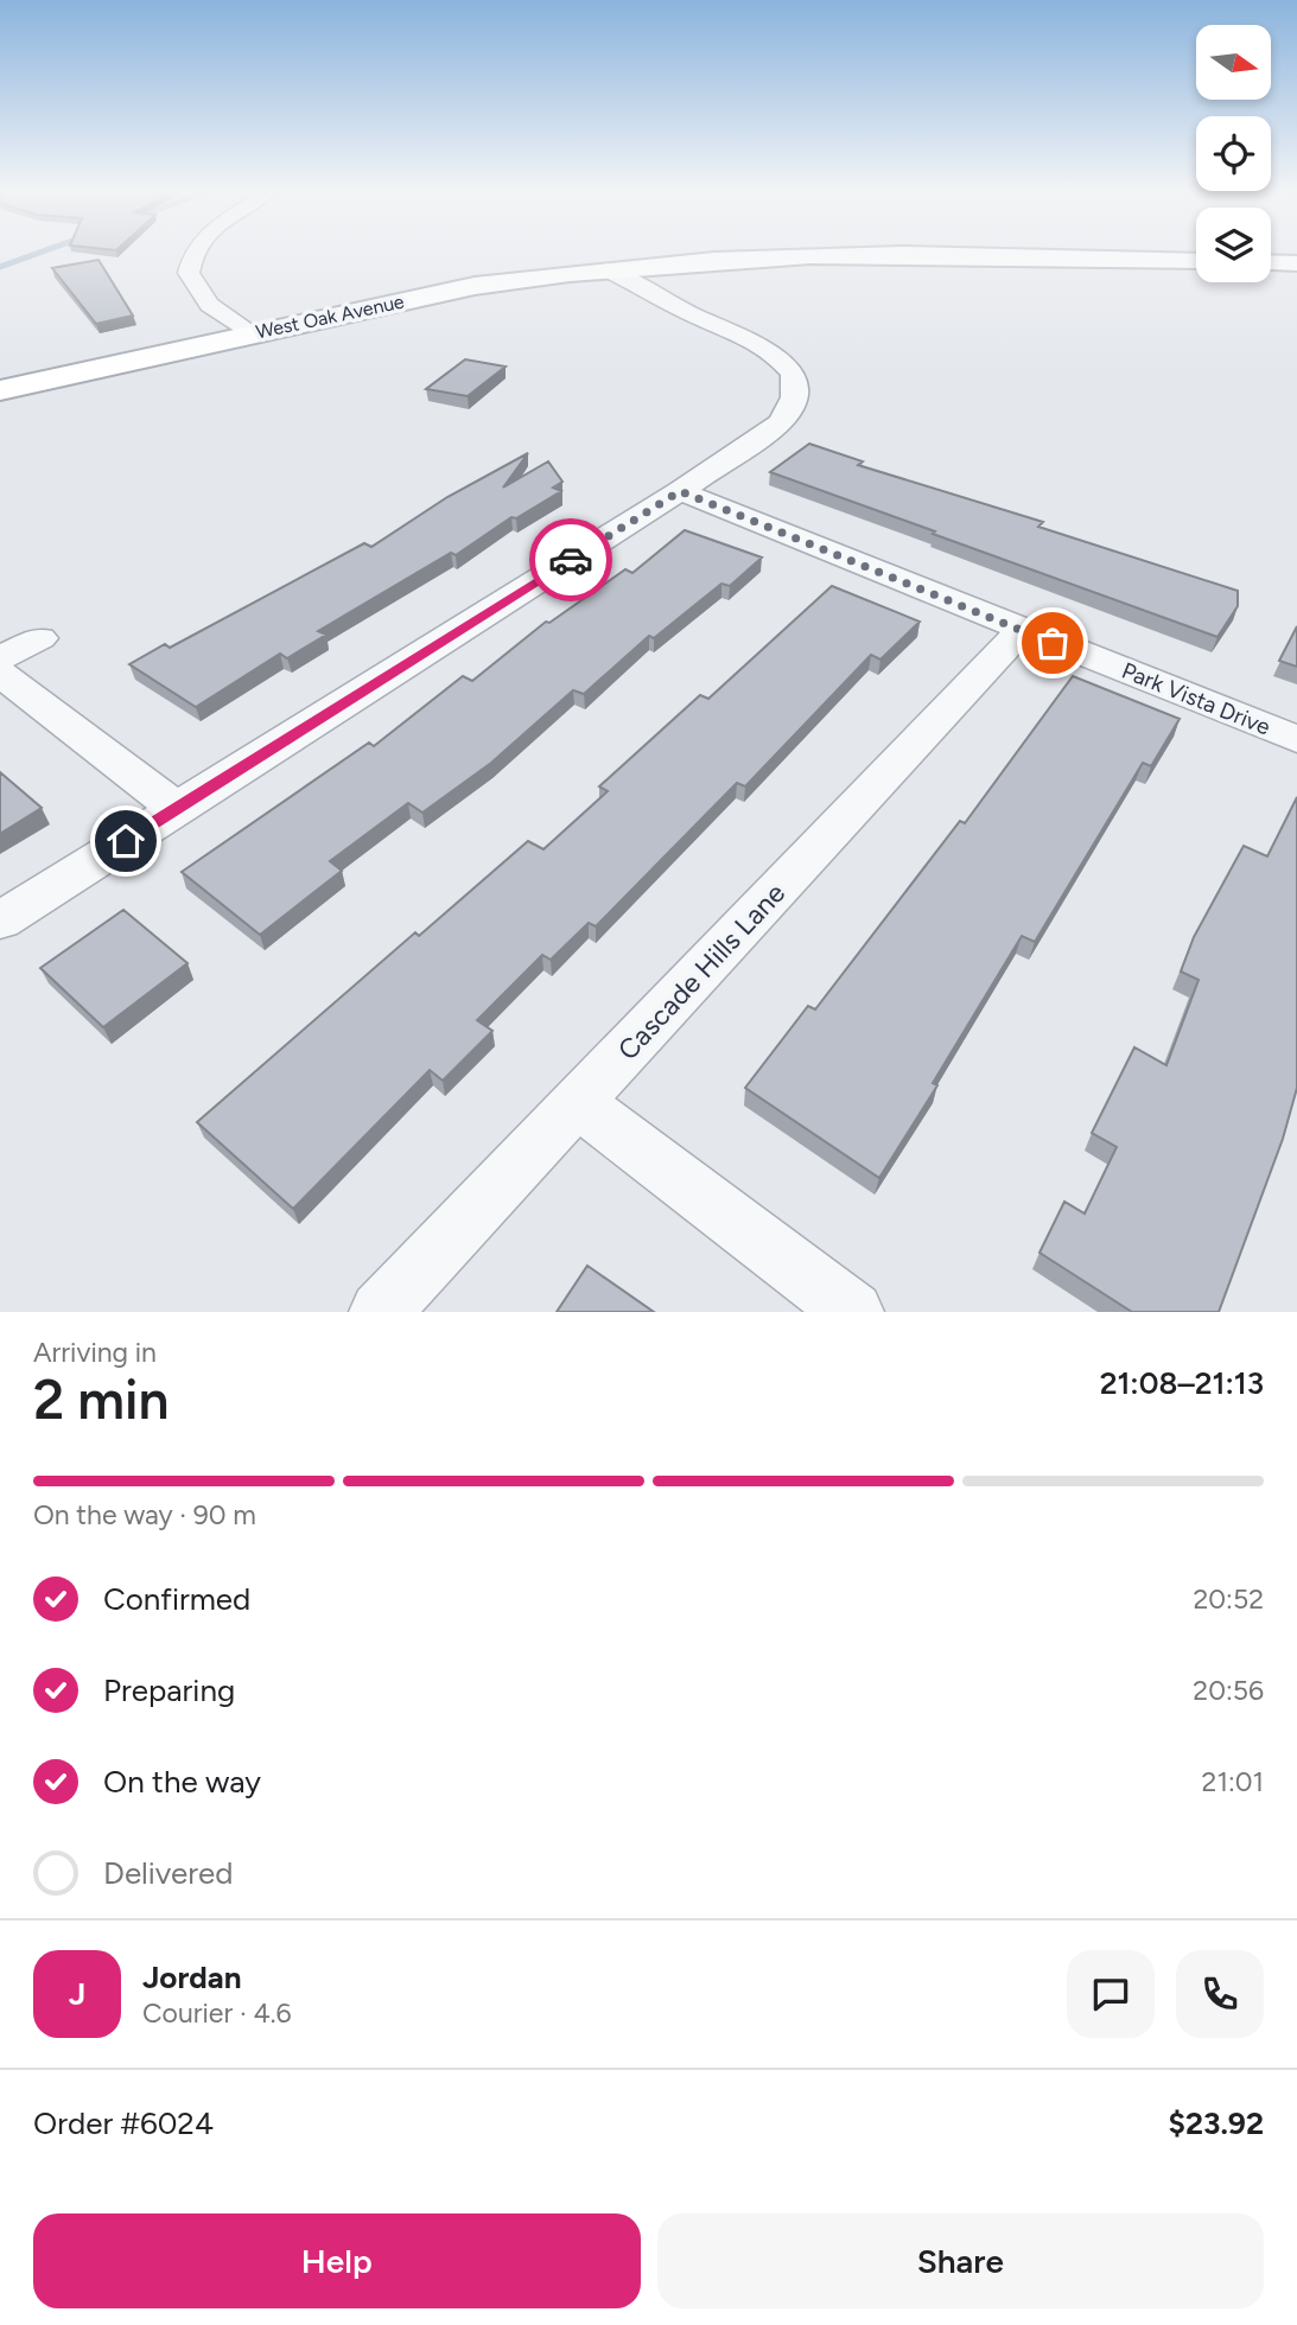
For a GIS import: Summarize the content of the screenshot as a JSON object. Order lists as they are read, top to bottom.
{
  "streets": {
    "street": ["West Oak Avenue", "Park Vista Drive", "Cascade Hills Lane"]
  },
  "crossings": [
    ["Park Vista Drive", "Cascade Hills Lane"]
  ],
  "north": "right",
  "page": {
    "heading": ["2 min", "Arriving in", "21:08–21:13"],
    "panel": [
      "Jordan",
      "Courier · 4.6",
      "Order #6024",
      "$23.92"
    ],
    "bar": "On the way · 90 m",
    "list": [
      ["Confirmed", "20:52"],
      ["Preparing", "20:56"],
      ["On the way", "21:01"],
      "Delivered"
    ],
    "round": "J",
    "buttons": ["Help", "Share"]
  }
}
